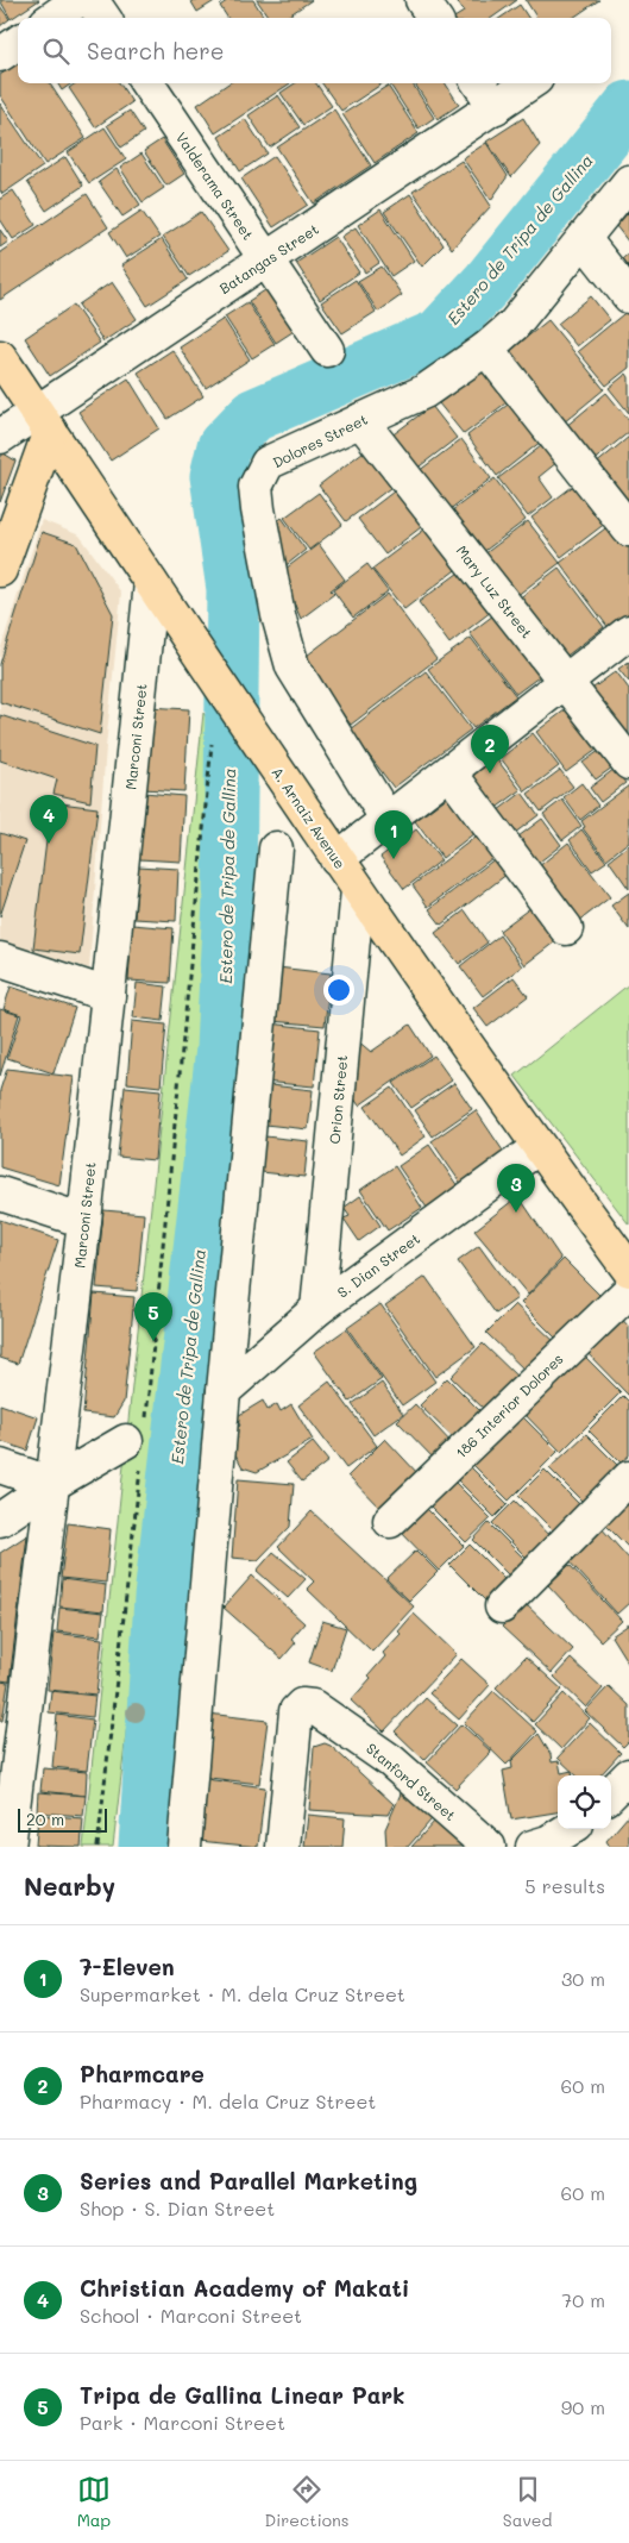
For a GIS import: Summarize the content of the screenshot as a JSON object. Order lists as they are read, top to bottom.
{
  "streets": {
    "main road": ["A. Arnaiz Avenue"],
    "street": [
      "Valderama Street",
      "Batangas Street",
      "Dolores Street",
      "Mary Luz Street",
      "Marconi Street",
      "Orion Street",
      "S. Dian Street",
      "186 Interior Dolores",
      "Stanford Street"
    ]
  },
  "crossings": [
    ["Valderama Street", "Batangas Street"],
    ["Batangas Street", "A. Arnaiz Avenue"],
    ["Dolores Street", "Mary Luz Street"],
    ["Marconi Street", "A. Arnaiz Avenue"],
    ["A. Arnaiz Avenue", "Orion Street"],
    ["A. Arnaiz Avenue", "S. Dian Street"],
    ["Orion Street", "S. Dian Street"]
  ],
  "water": ["Estero de Tripa de Gallina"],
  "scale_bar": "20 m",
  "page": {
    "search": "Search here",
    "pins": [
      "2",
      "4",
      "1",
      "3",
      "5"
    ],
    "scale": "20 m",
    "heading": ["Nearby", "5 results"],
    "list": [
      {
        "mark": "1",
        "name": "7-Eleven",
        "note": "Supermarket · M. dela Cruz Street",
        "value": "30 m"
      },
      {
        "mark": "2",
        "name": "Pharmcare",
        "note": "Pharmacy · M. dela Cruz Street",
        "value": "60 m"
      },
      {
        "mark": "3",
        "name": "Series and Parallel Marketing",
        "note": "Shop · S. Dian Street",
        "value": "60 m"
      },
      {
        "mark": "4",
        "name": "Christian Academy of Makati",
        "note": "School · Marconi Street",
        "value": "70 m"
      },
      {
        "mark": "5",
        "name": "Tripa de Gallina Linear Park",
        "note": "Park · Marconi Street",
        "value": "90 m"
      }
    ],
    "nav": ["Map", "Directions", "Saved"]
  }
}
